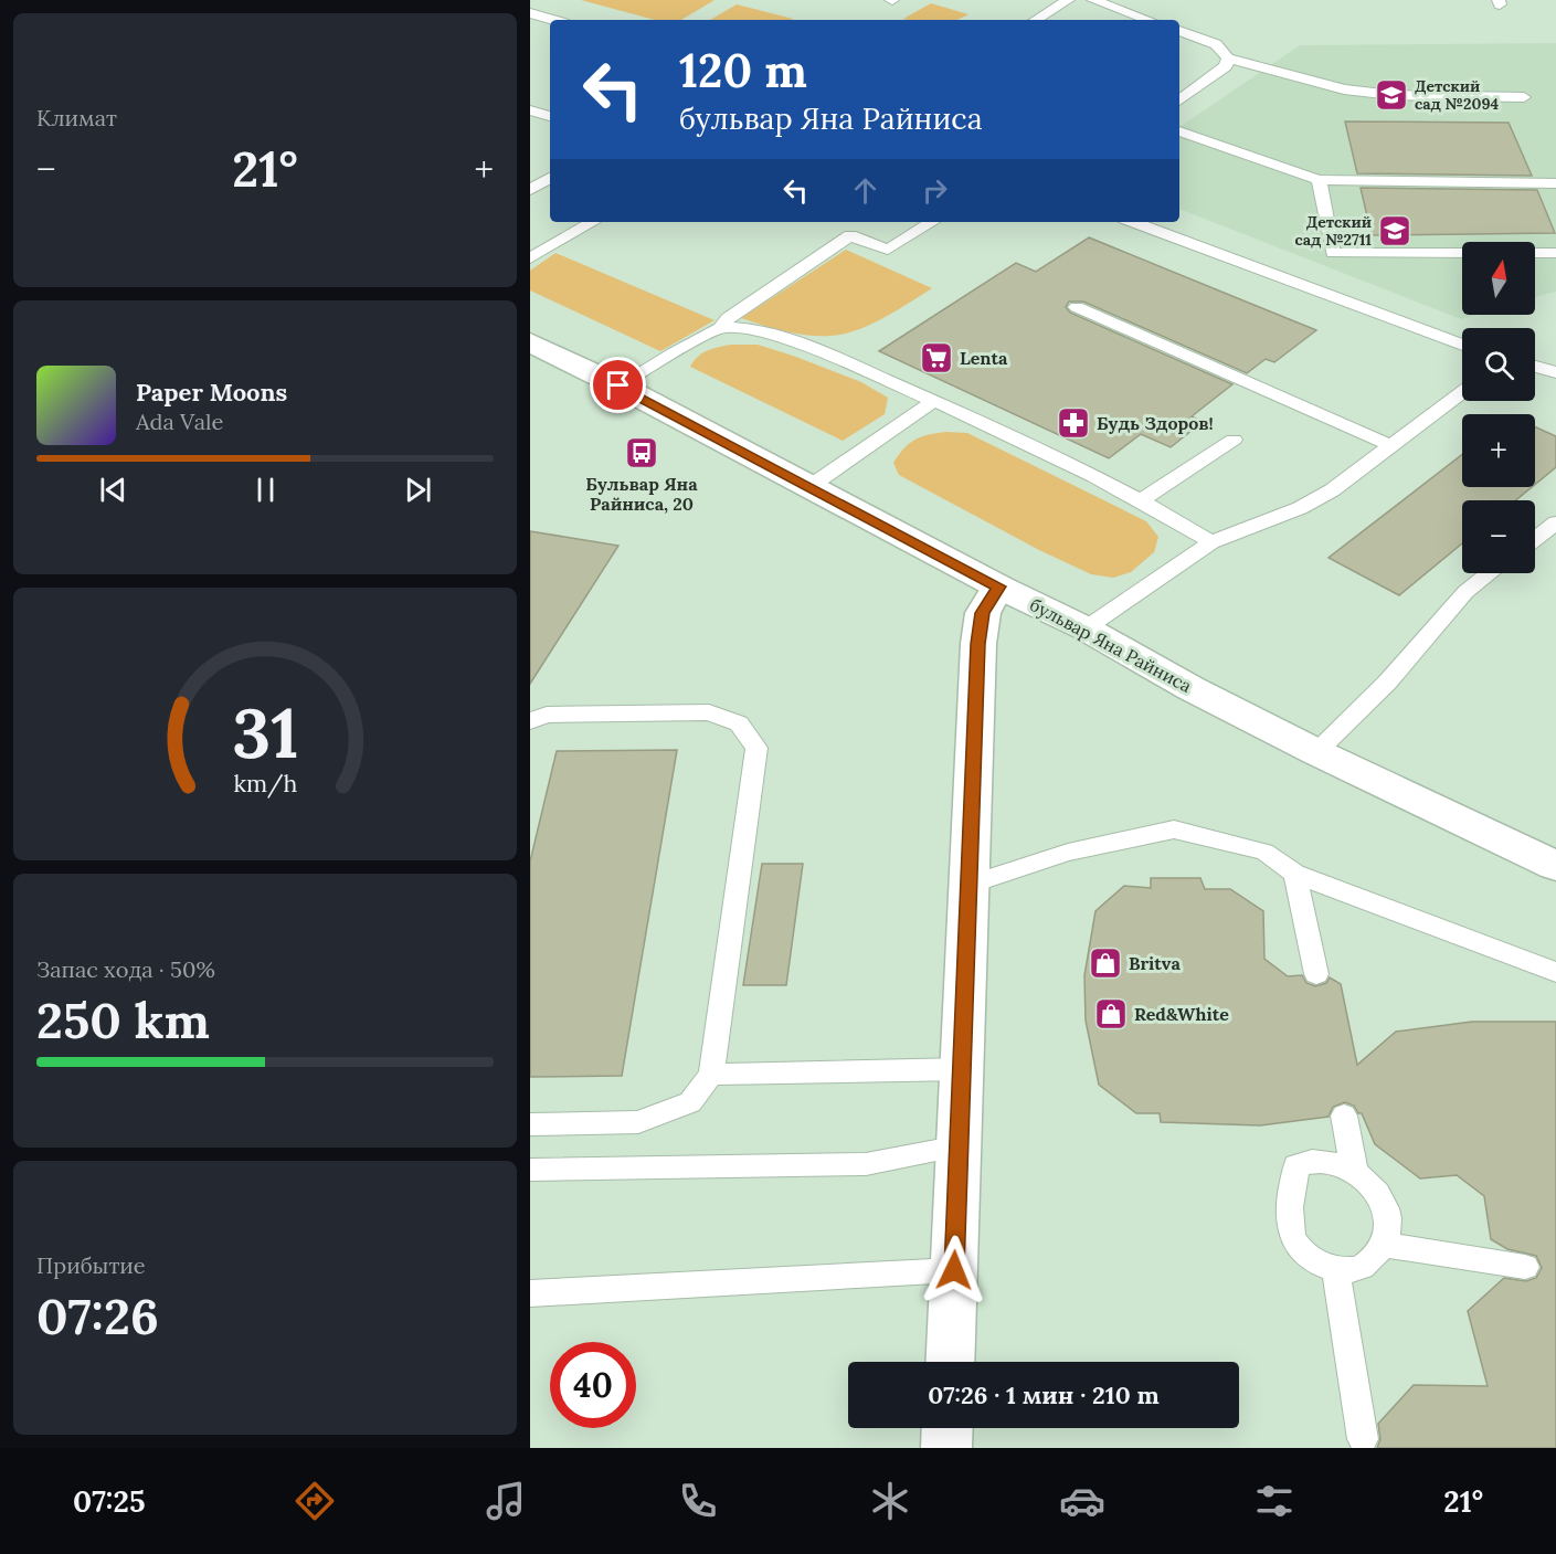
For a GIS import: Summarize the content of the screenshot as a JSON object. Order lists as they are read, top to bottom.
{
  "streets": {
    "main road": ["бульвар Яна Райниса"]
  },
  "places": {
    "school or university": ["Детский сад №2094", "Детский сад №2711"],
    "supermarket": ["Lenta"],
    "pharmacy": ["Будь Здоров!"],
    "bus stop": ["Бульвар Яна Райниса, 20"],
    "shop": ["Britva", "Red&White"]
  },
  "north": "top",
  "page": {
    "tile": [
      "Климат",
      ["Запас хода · 50%", "250 km"],
      ["Прибытие", "07:26"]
    ],
    "turn": ["120 m", "бульвар Яна Райниса"],
    "heat": ["−", "21°", "+"],
    "map_buttons": ["+", "−"],
    "song": ["Paper Moons", "Ada Vale"],
    "limit": "40",
    "trip": "07:26 · 1 мин · 210 m",
    "tabs": ["07:25", "21°"],
    "gauge": ["31", "km/h"]
  }
}
